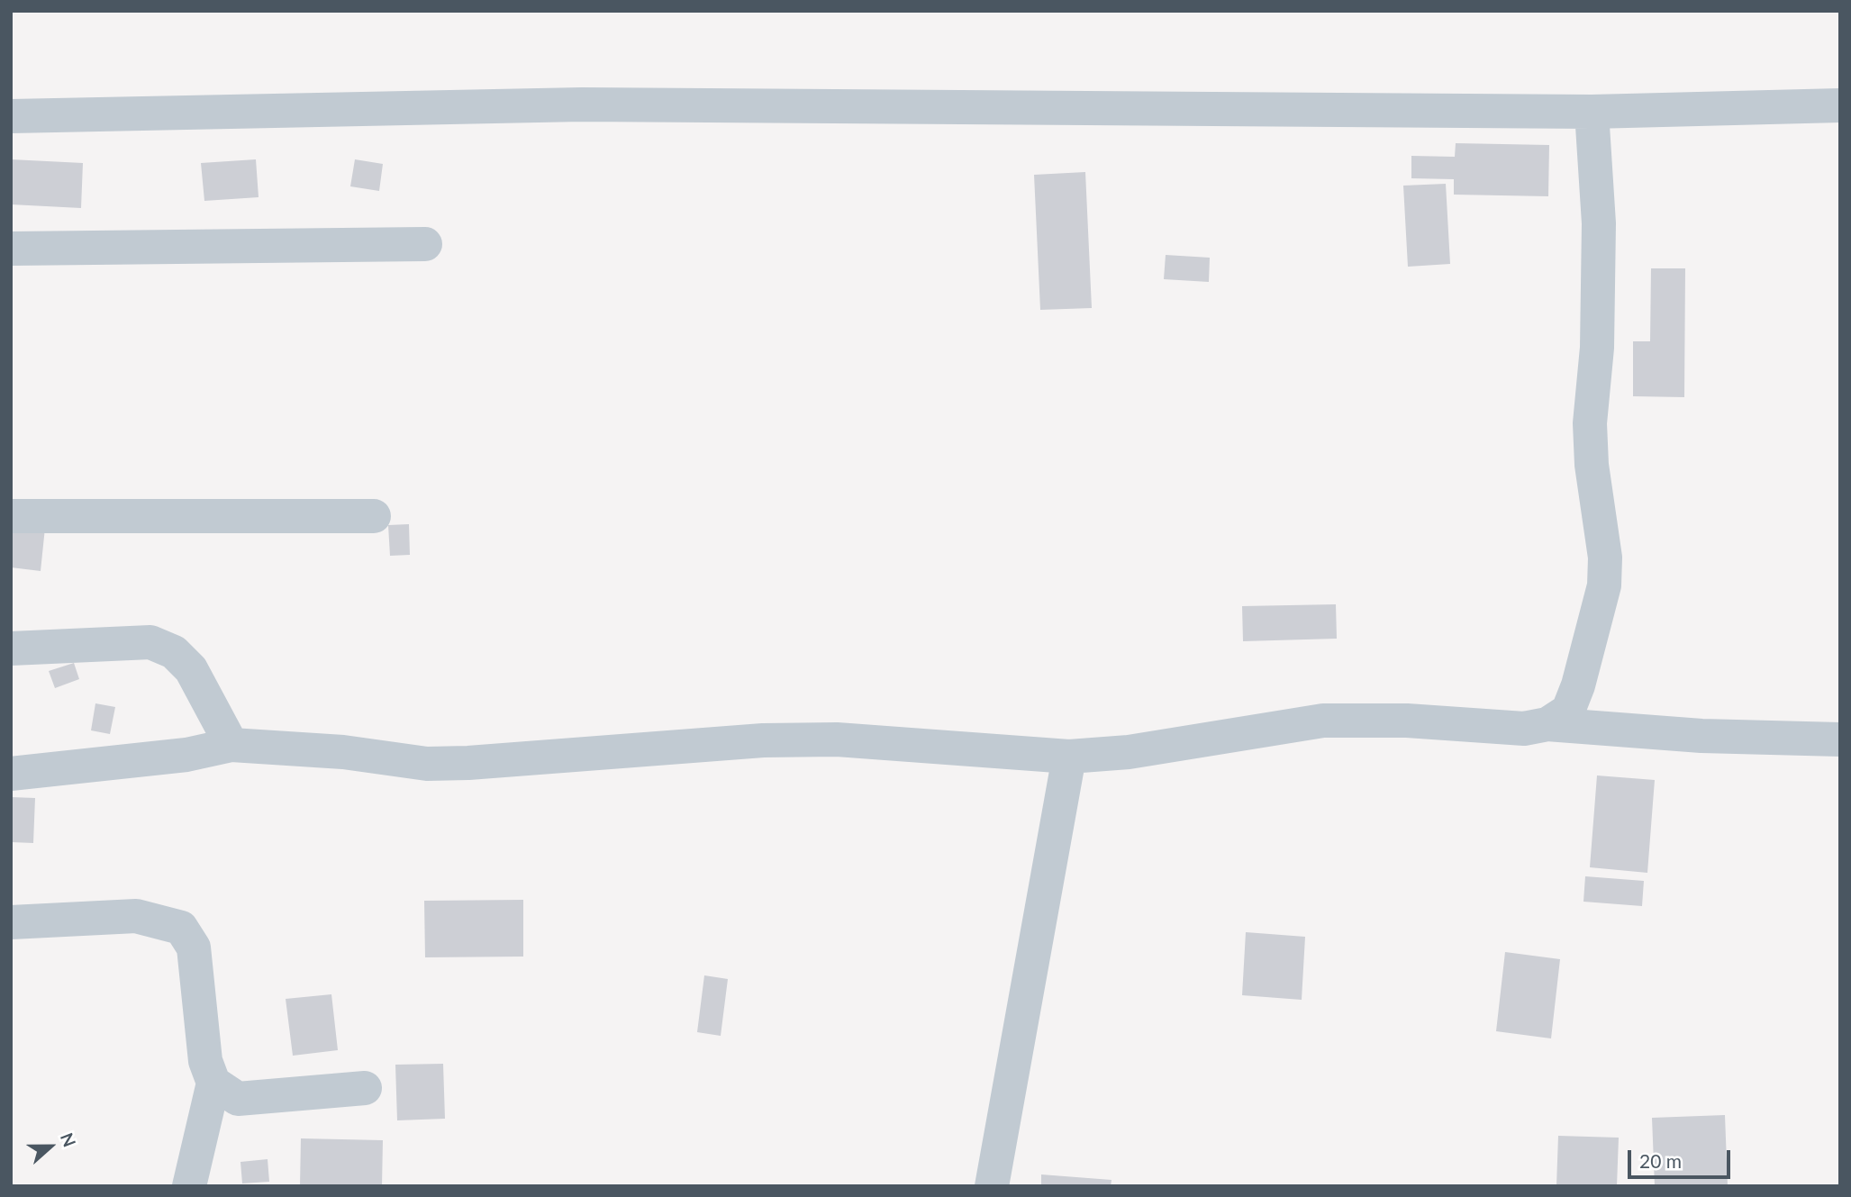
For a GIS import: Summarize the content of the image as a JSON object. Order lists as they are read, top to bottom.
{
  "scale_bar": "20 m",
  "north": "right"
}
